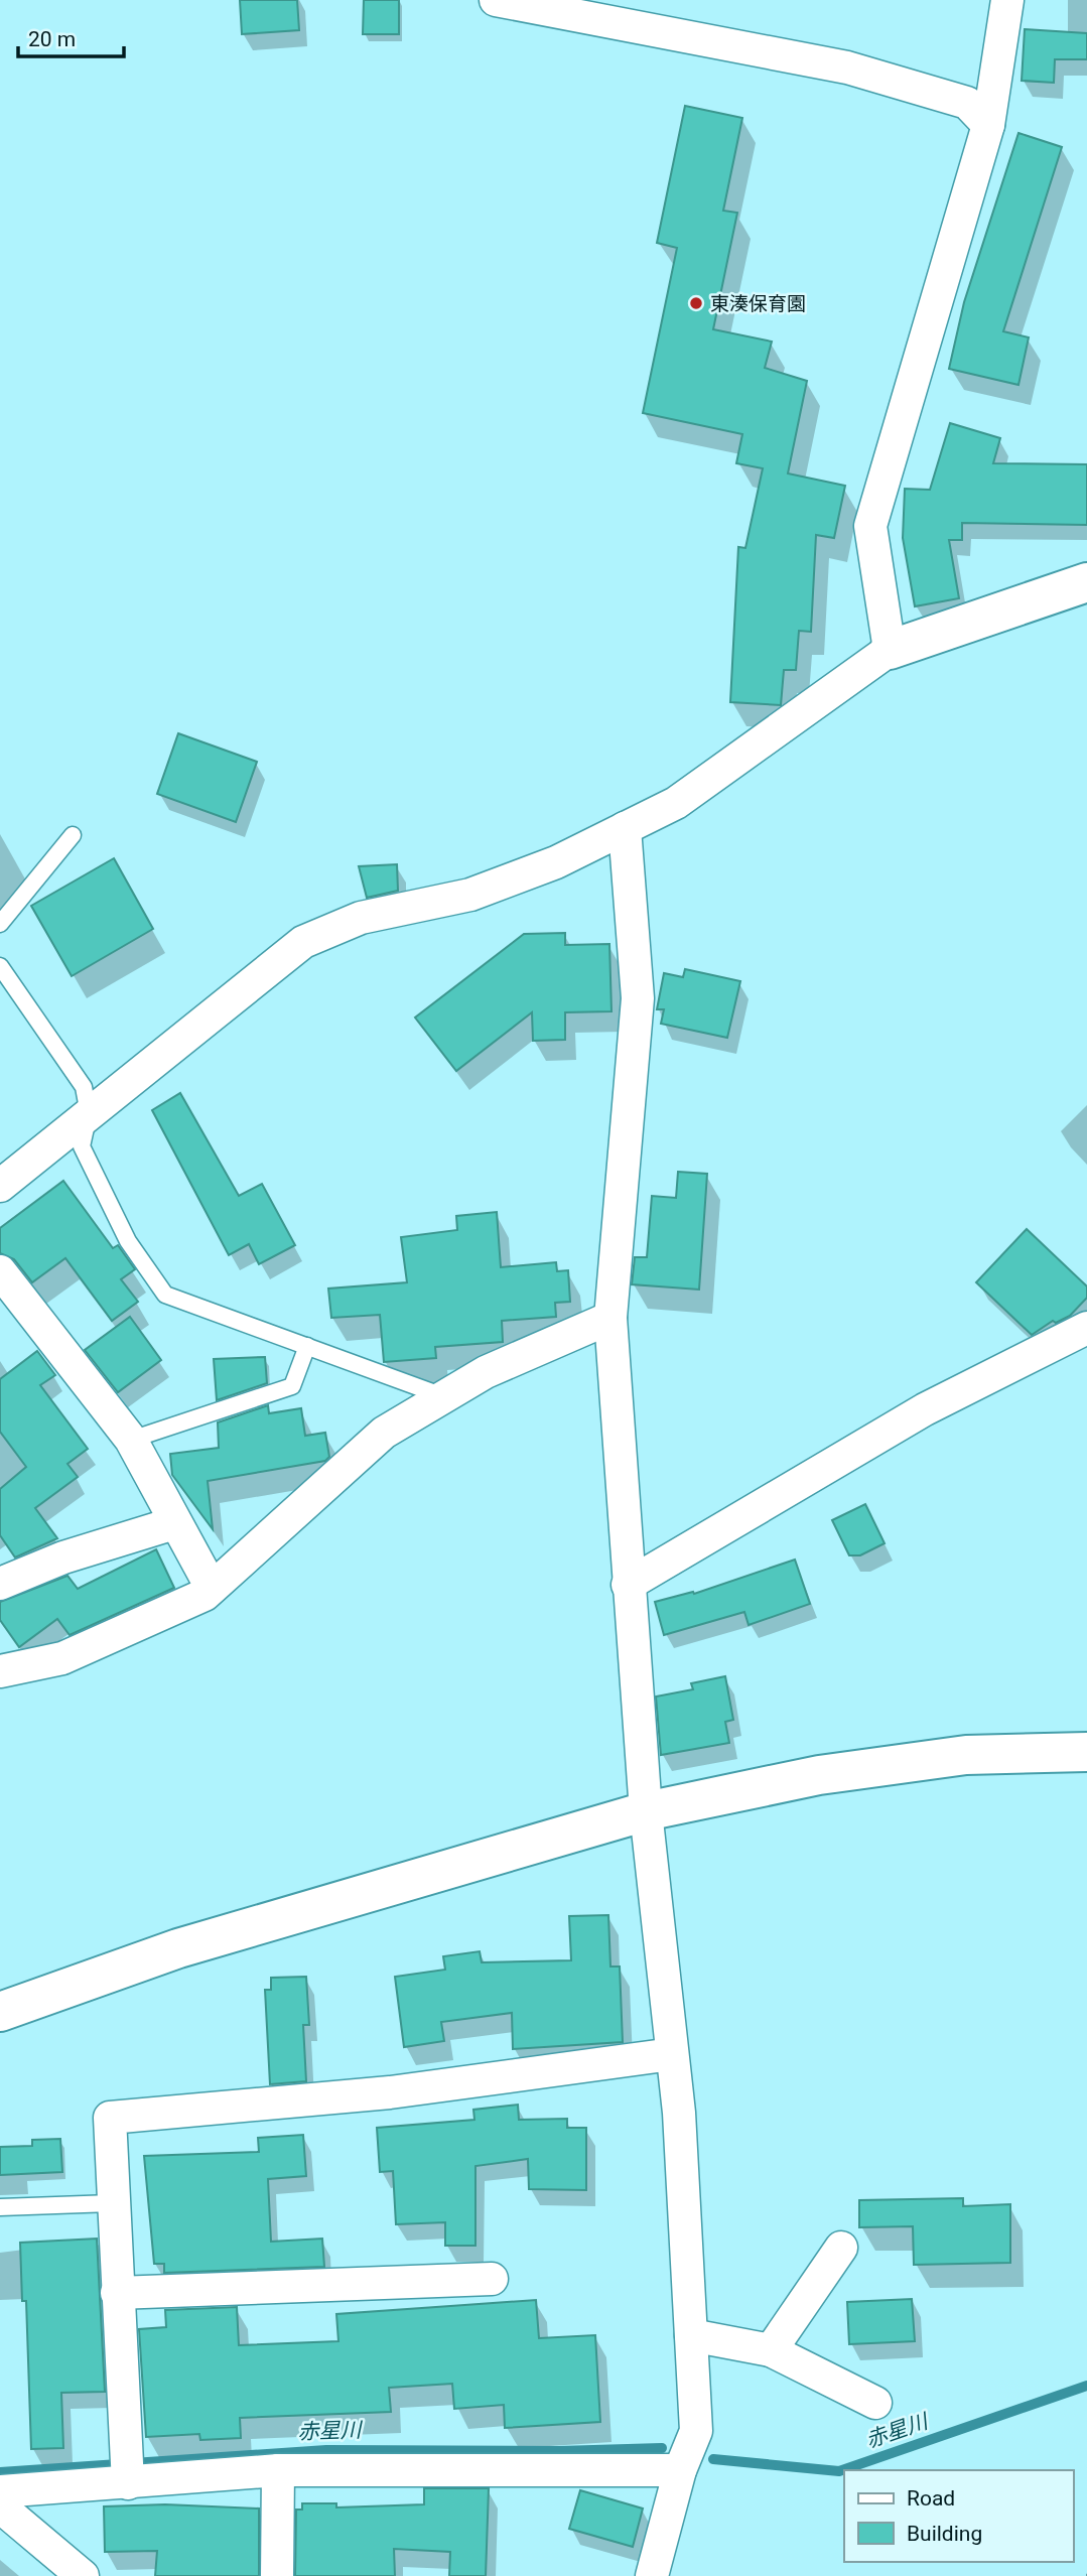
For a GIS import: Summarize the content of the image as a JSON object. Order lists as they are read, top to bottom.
{
  "water": ["赤星川"],
  "places": ["東湊保育園"],
  "legend": ["Road", "Building"],
  "scale_bar": "20 m"
}
